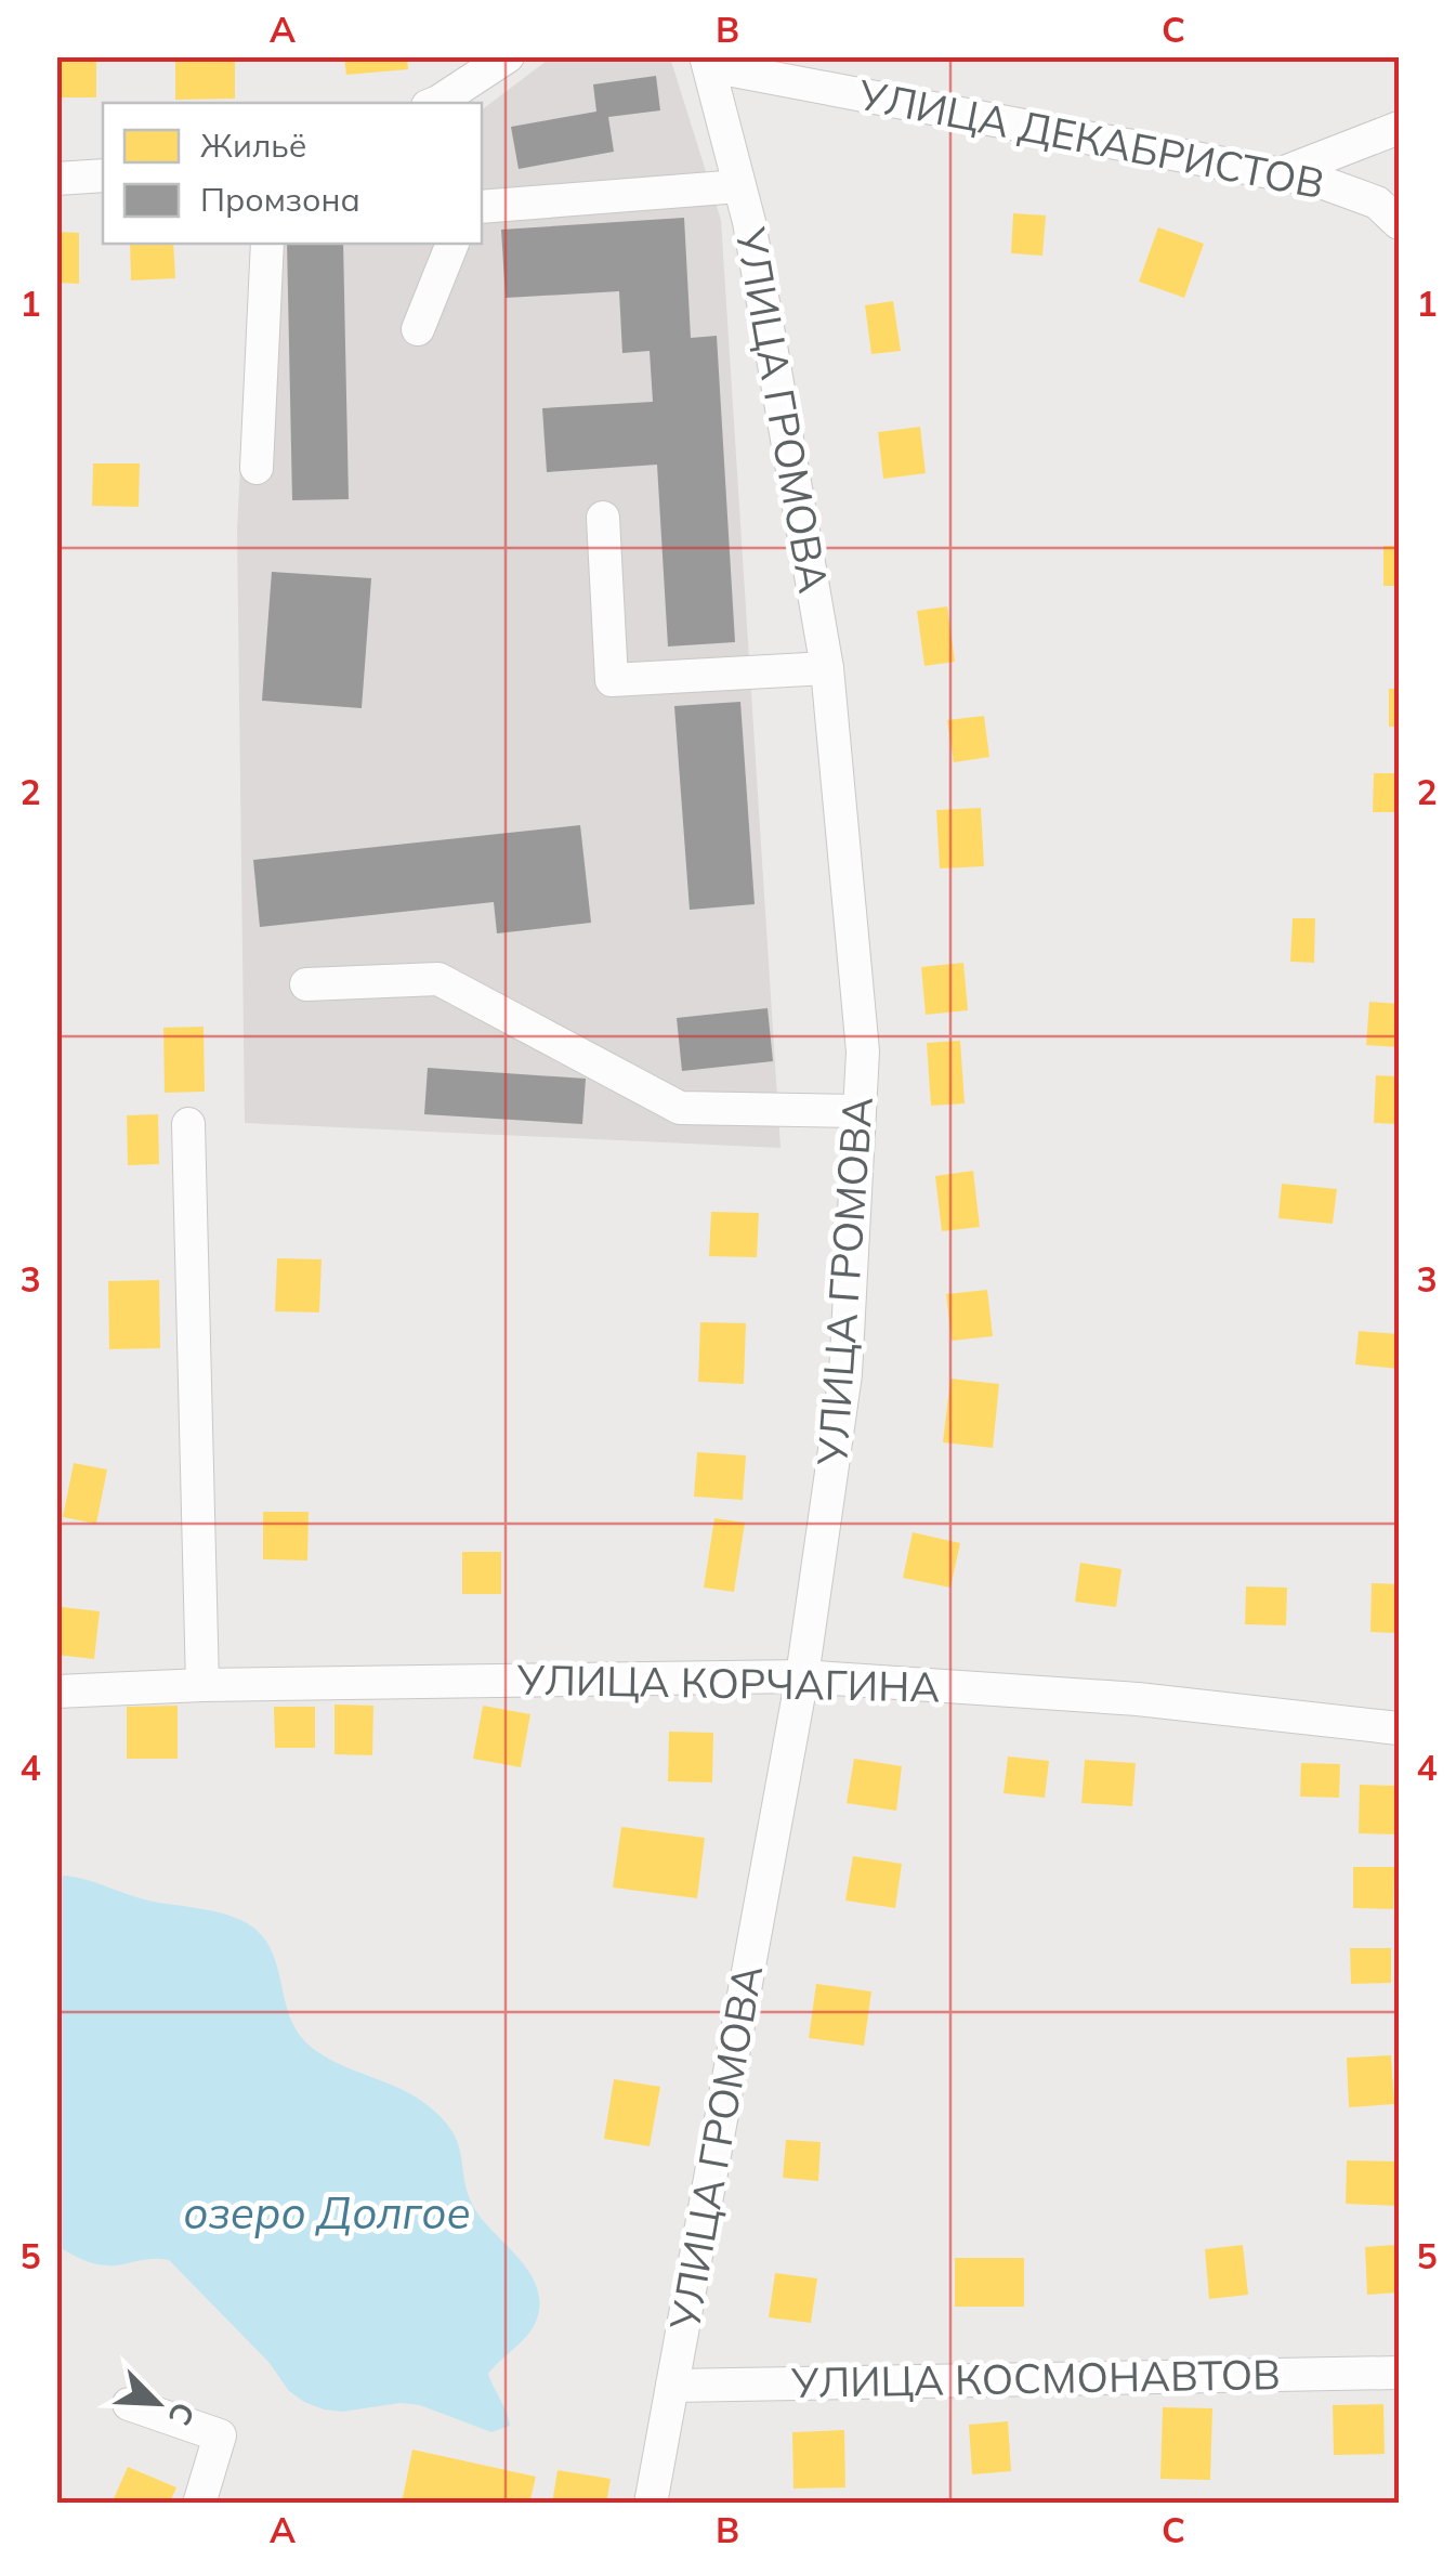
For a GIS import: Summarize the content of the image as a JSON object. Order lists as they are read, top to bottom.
{
  "streets": {
    "street": [
      "УЛИЦА ДЕКАБРИСТОВ",
      "УЛИЦА ГРОМОВА",
      "УЛИЦА КОРЧАГИНА",
      "УЛИЦА КОСМОНАВТОВ"
    ]
  },
  "crossings": [
    ["УЛИЦА ДЕКАБРИСТОВ", "УЛИЦА ГРОМОВА"],
    ["УЛИЦА ГРОМОВА", "УЛИЦА КОРЧАГИНА"],
    ["УЛИЦА ГРОМОВА", "УЛИЦА КОСМОНАВТОВ"]
  ],
  "water": ["озеро Долгое"],
  "legend": ["Жильё", "Промзона"],
  "north": "bottom right",
  "grid": {
    "columns": ["A", "B", "C"],
    "rows": [
      "1",
      "2",
      "3",
      "4",
      "5"
    ]
  }
}
